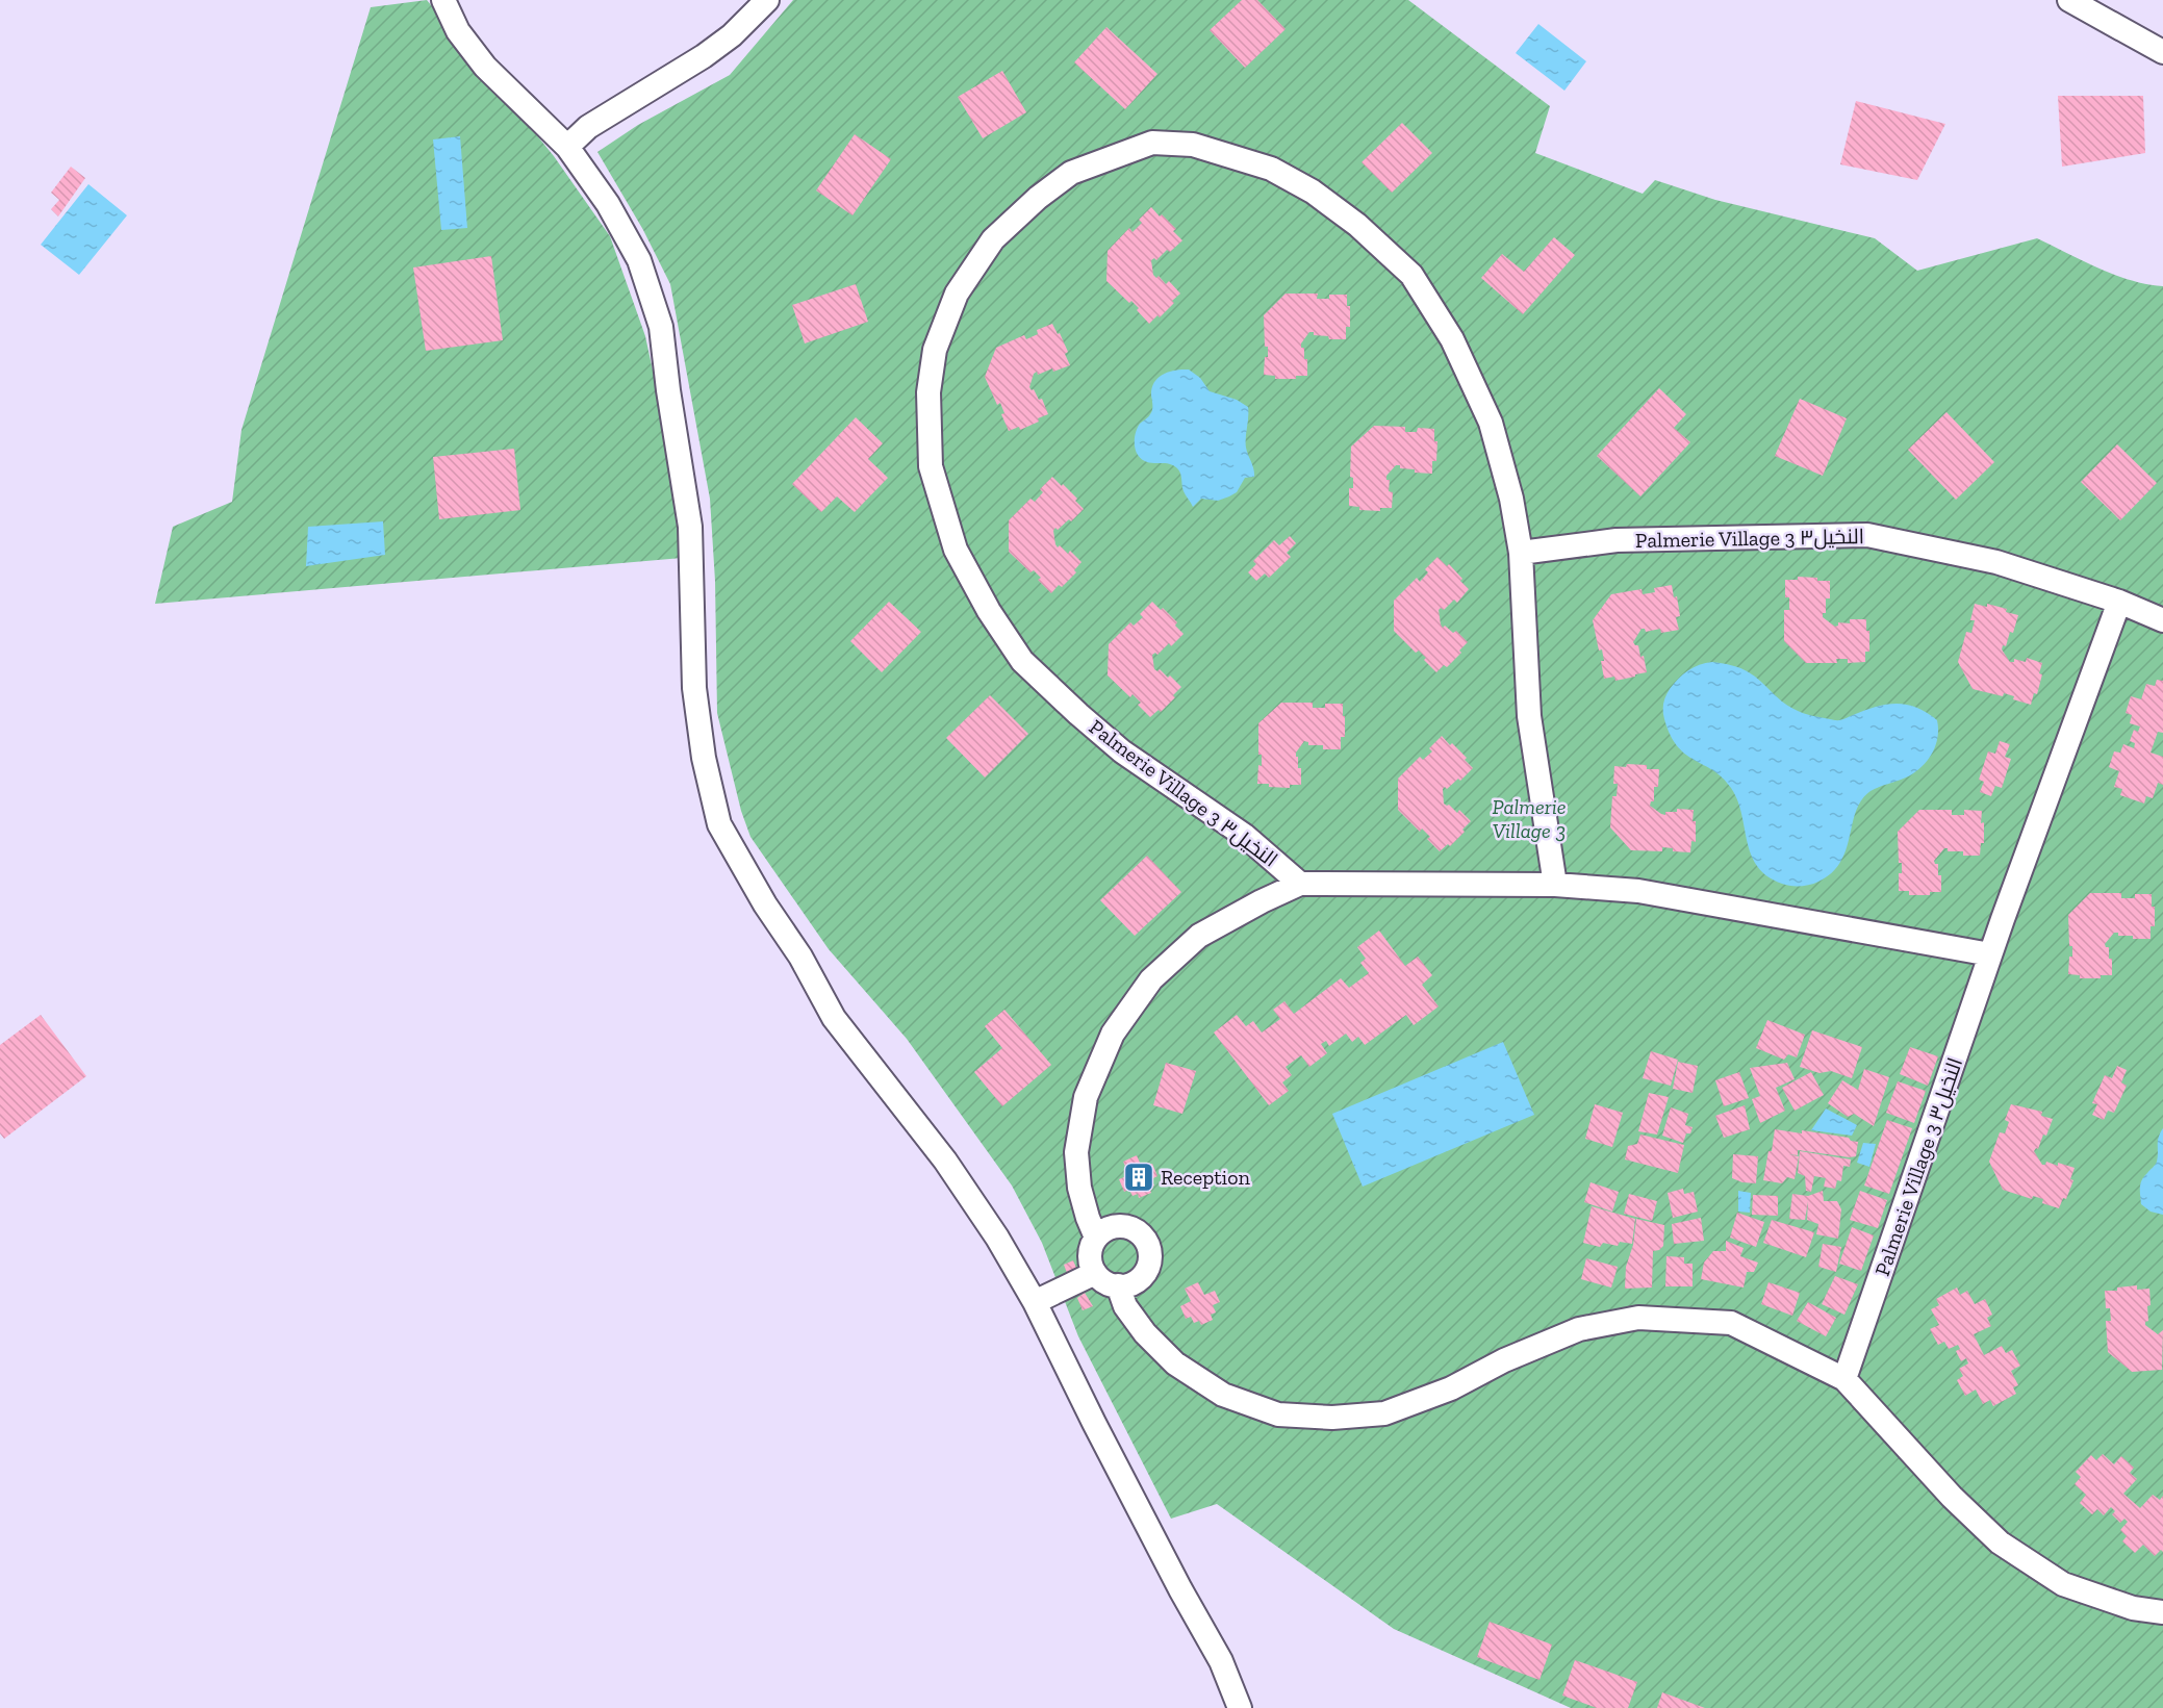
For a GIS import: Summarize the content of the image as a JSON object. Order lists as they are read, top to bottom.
{
  "streets": {
    "street": ["Palmerie Village 3 النخيل٣"]
  },
  "parks": ["Palmerie Village 3"],
  "places": {
    "building": ["Reception"]
  }
}
